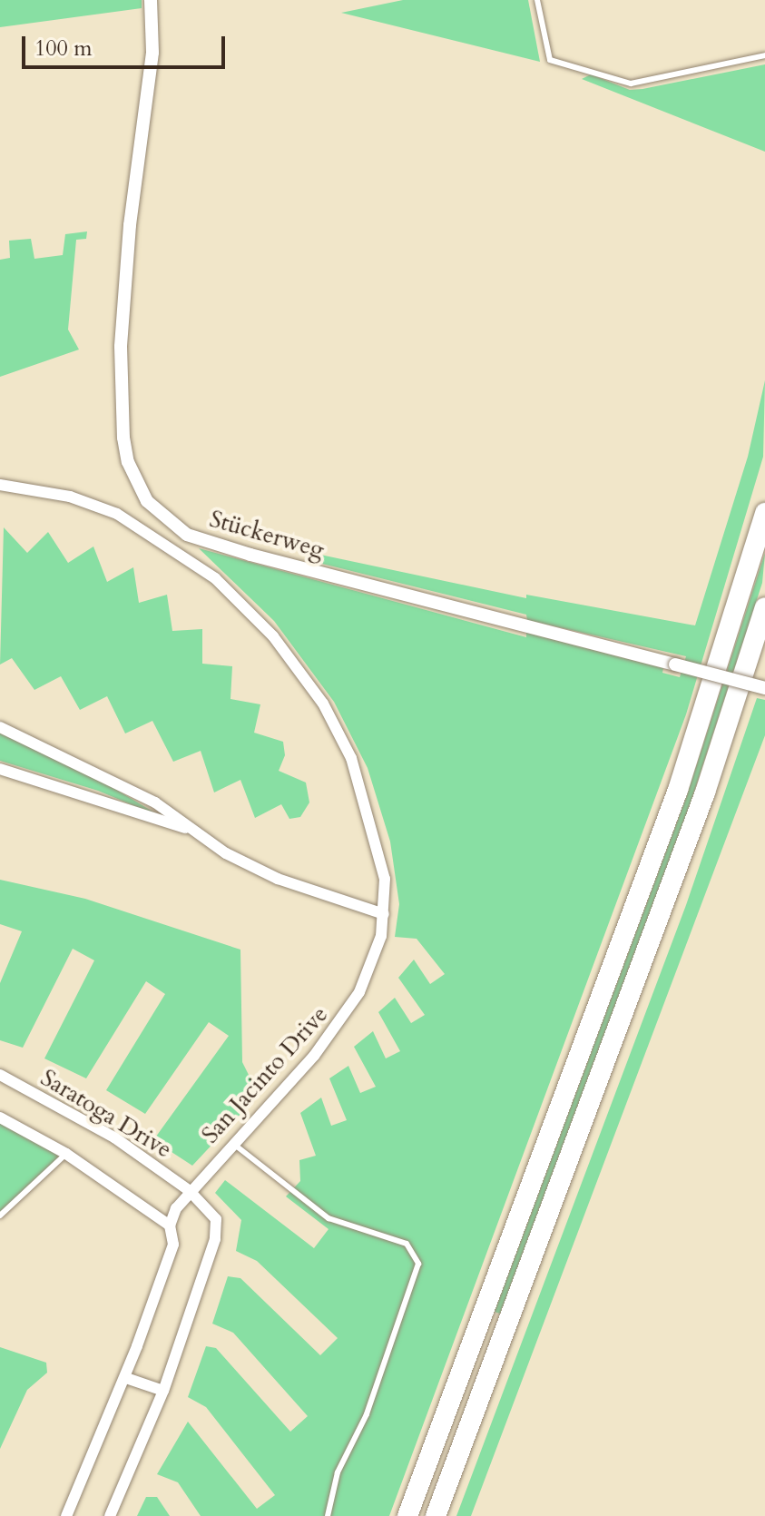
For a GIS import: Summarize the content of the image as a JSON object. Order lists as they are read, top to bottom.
{
  "streets": {
    "street": ["Stückerweg", "San Jacinto Drive", "Saratoga Drive"]
  },
  "crossings": [
    ["San Jacinto Drive", "Saratoga Drive"]
  ],
  "scale_bar": "100 m"
}
